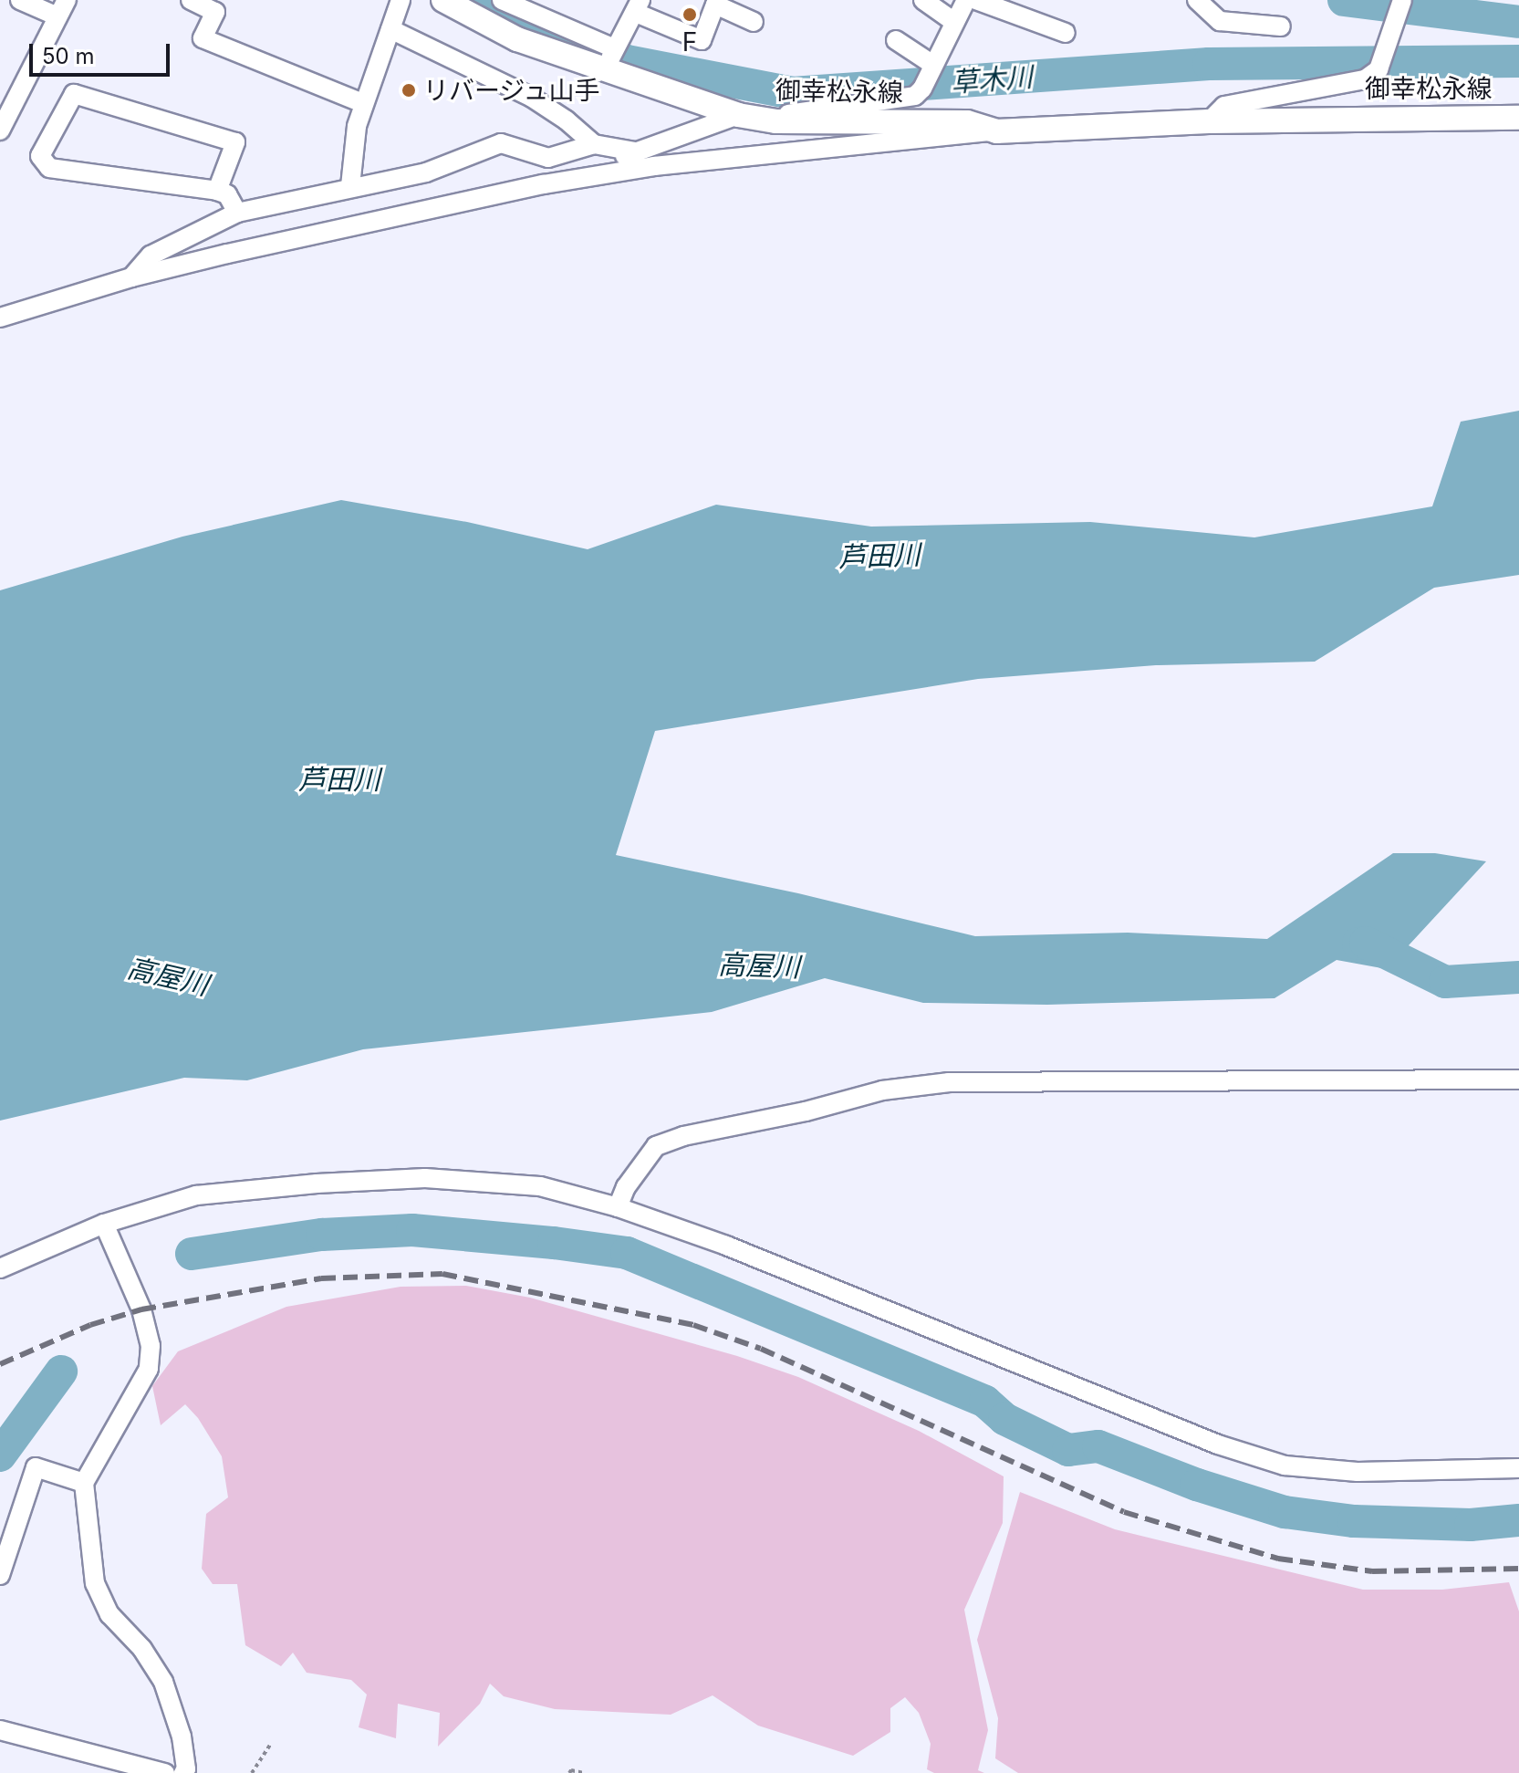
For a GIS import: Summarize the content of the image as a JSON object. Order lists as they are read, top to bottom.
{
  "streets": {
    "main road": ["御幸松永線"]
  },
  "water": ["草木川", "芦田川", "高屋川"],
  "places": ["F", "リバージュ山手"],
  "scale_bar": "50 m"
}
